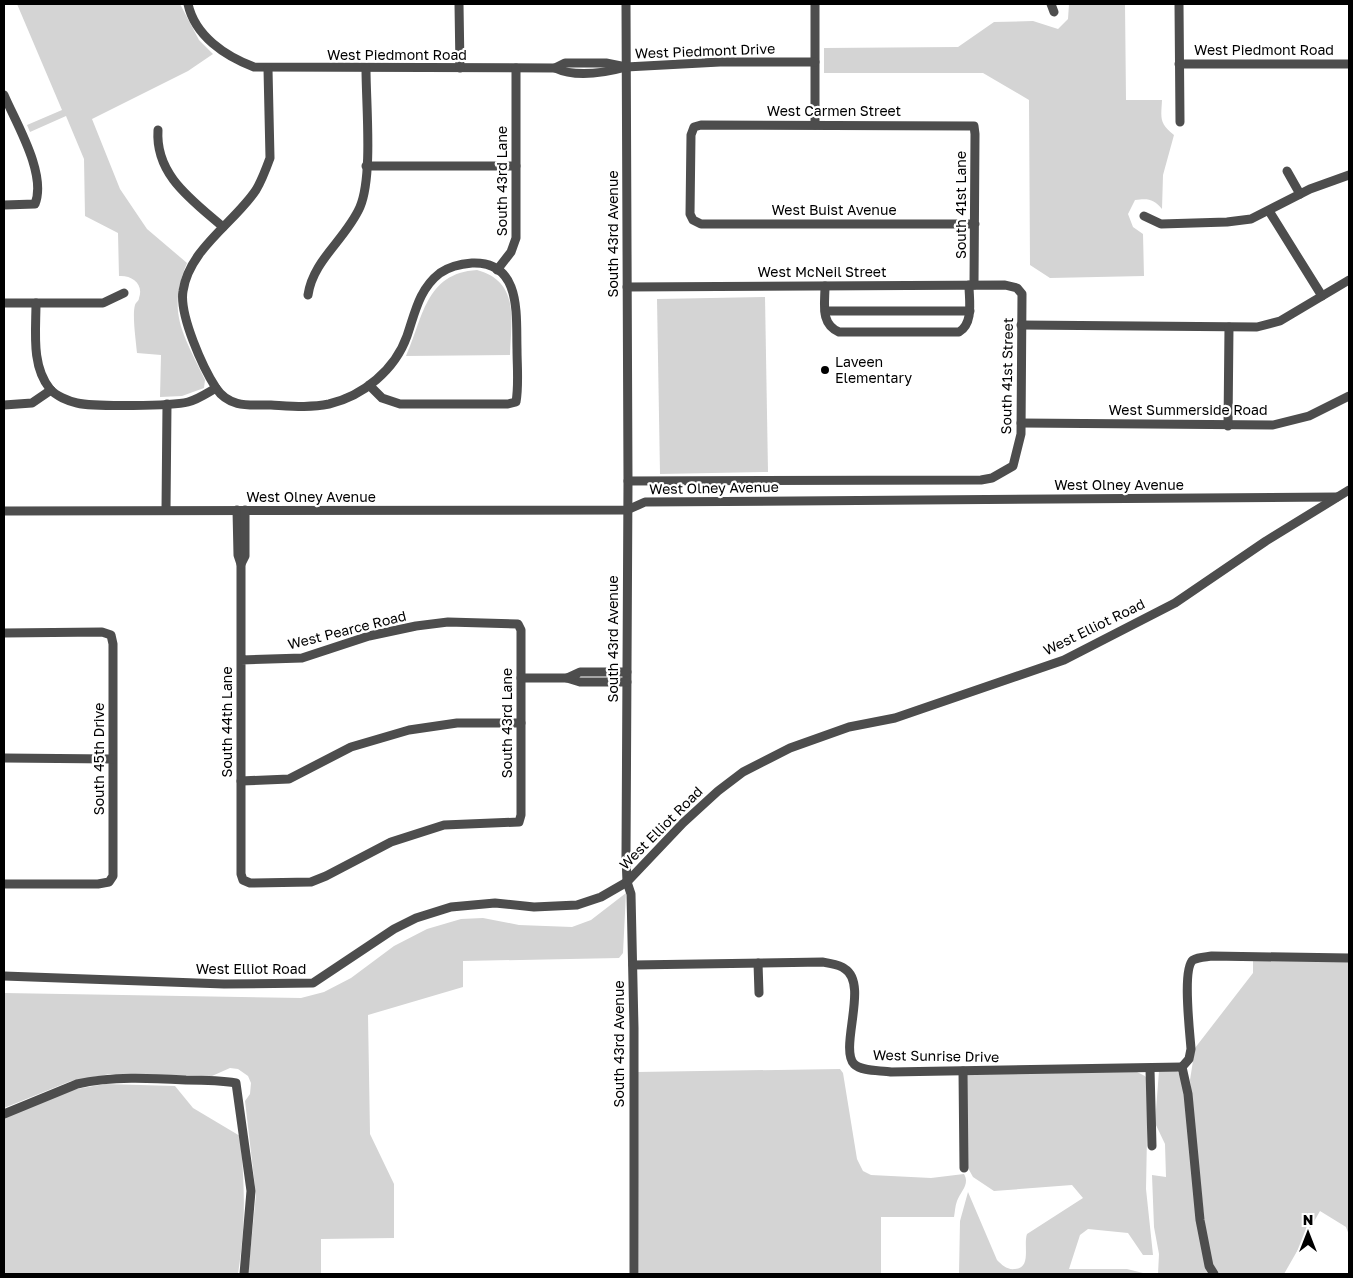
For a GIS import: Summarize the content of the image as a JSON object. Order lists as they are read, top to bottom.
{
  "streets": {
    "street": [
      "West Piedmont Road",
      "West Piedmont Drive",
      "West Carmen Street",
      "South 43rd Lane",
      "South 41st Lane",
      "West Buist Avenue",
      "South 43rd Avenue",
      "West McNeil Street",
      "South 41st Street",
      "West Summerside Road",
      "West Olney Avenue",
      "West Elliot Road",
      "West Pearce Road",
      "South 44th Lane",
      "South 45th Drive",
      "West Sunrise Drive"
    ]
  },
  "crossings": [
    ["West Piedmont Road", "West Piedmont Drive"],
    ["West Piedmont Road", "South 43rd Lane"],
    ["West Piedmont Drive", "South 43rd Avenue"],
    ["West Carmen Street", "South 41st Lane"],
    ["West Carmen Street", "West Buist Avenue"],
    ["South 43rd Lane", "West Pearce Road"],
    ["South 43rd Lane", "South 44th Lane"],
    ["South 41st Lane", "West Buist Avenue"],
    ["South 41st Lane", "West McNeil Street"],
    ["South 43rd Avenue", "West McNeil Street"],
    ["South 43rd Avenue", "South 41st Street"],
    ["South 43rd Avenue", "West Olney Avenue"],
    ["South 43rd Avenue", "West Elliot Road"],
    ["South 43rd Avenue", "West Sunrise Drive"],
    ["West McNeil Street", "South 41st Street"],
    ["South 41st Street", "West Summerside Road"],
    ["West Olney Avenue", "West Elliot Road"],
    ["West Olney Avenue", "South 44th Lane"],
    ["West Pearce Road", "South 44th Lane"]
  ],
  "places": ["Laveen Elementary"],
  "north": "top"
}
